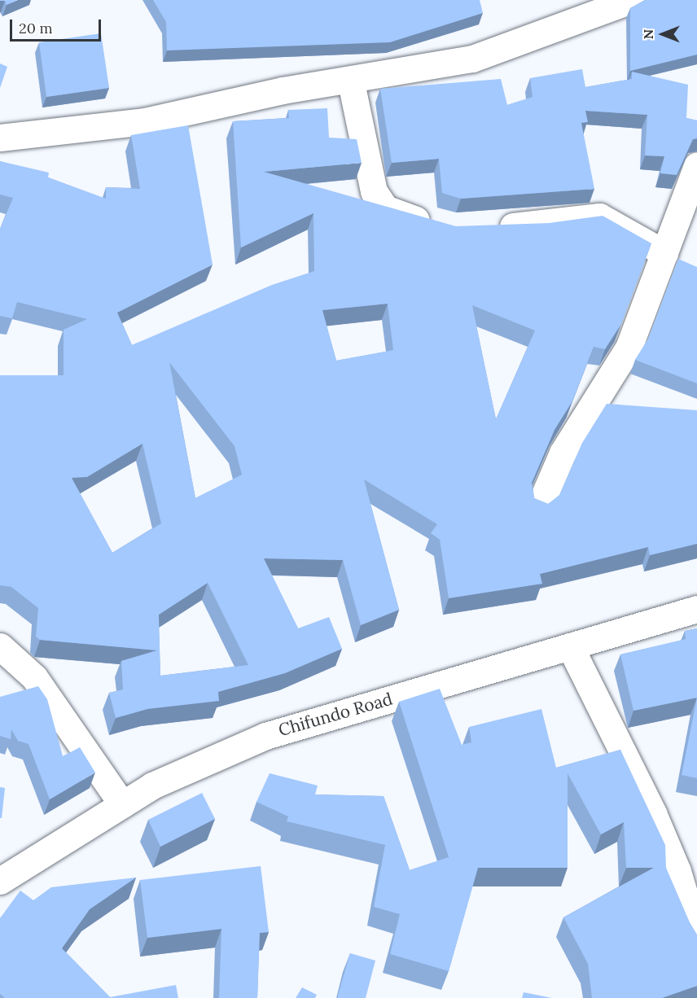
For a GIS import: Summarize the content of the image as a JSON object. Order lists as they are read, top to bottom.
{
  "streets": {
    "street": ["Chifundo Road"]
  },
  "scale_bar": "20 m",
  "north": "left"
}
